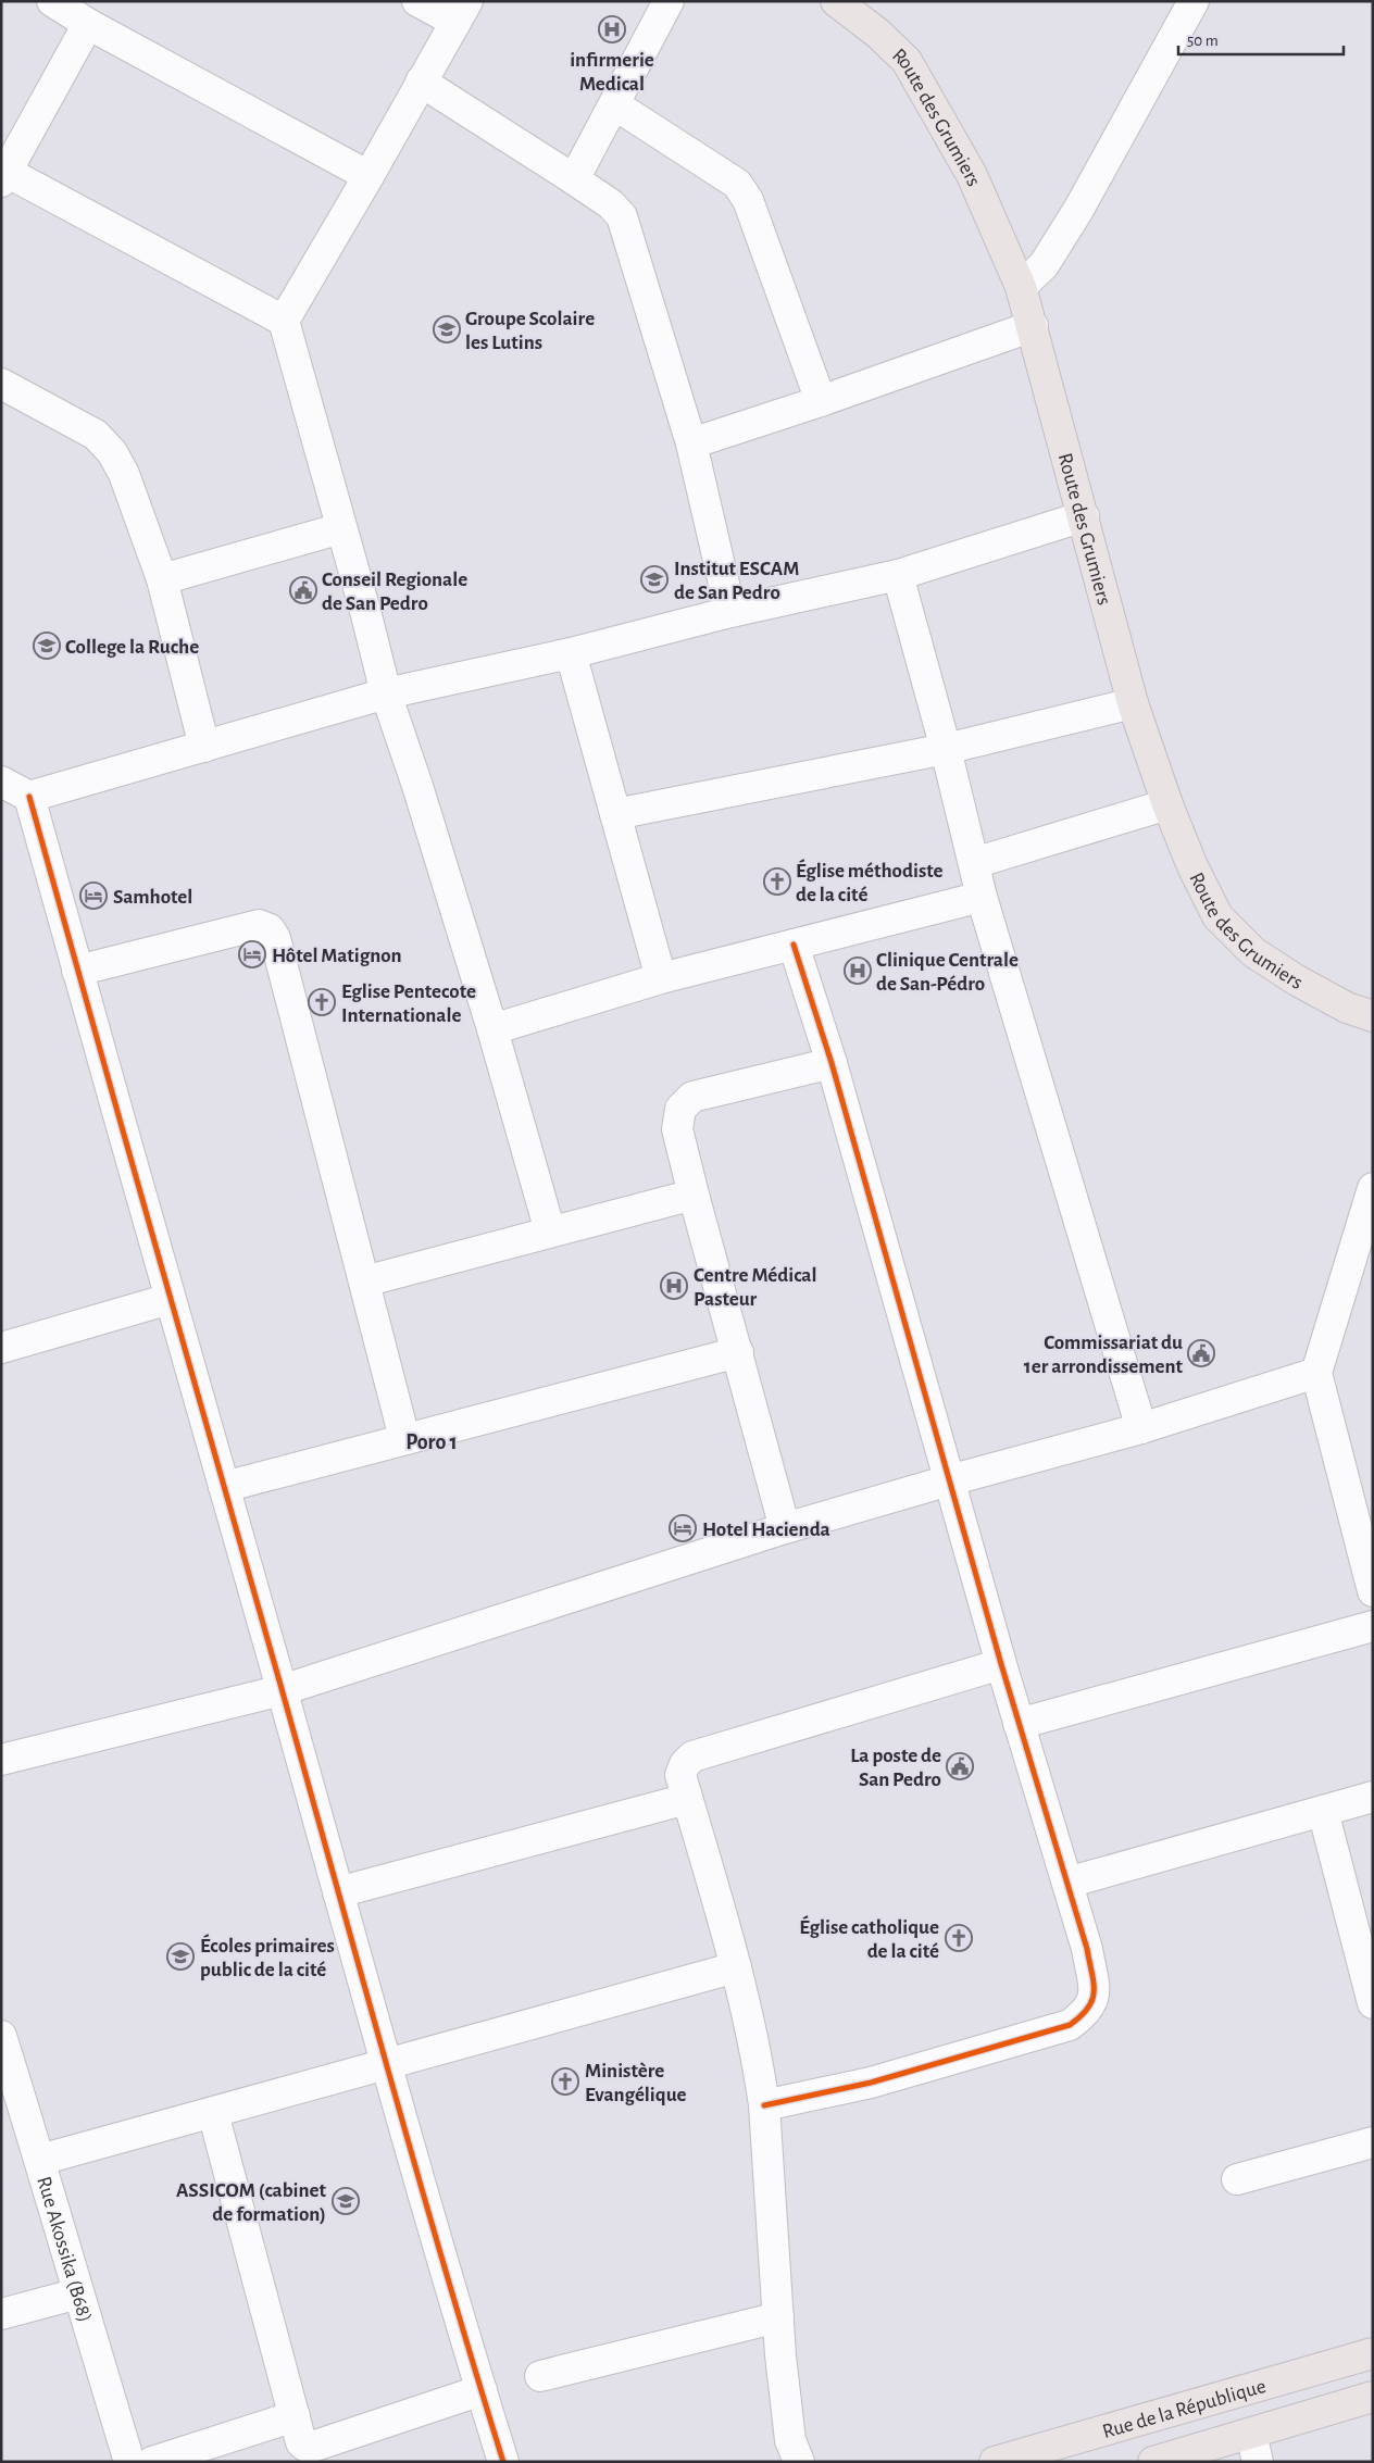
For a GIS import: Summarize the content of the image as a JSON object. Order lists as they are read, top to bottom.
{
  "streets": {
    "main road": ["Route des Grumiers", "Rue de la République"],
    "street": ["Rue Akossika (B68)"]
  },
  "districts": ["Poro 1"],
  "places": {
    "hospital": ["infirmerie Medical", "Clinique Centrale de San-Pédro", "Centre Médical Pasteur"],
    "school or university": [
      "Groupe Scolaire les Lutins",
      "Institut ESCAM de San Pedro",
      "College la Ruche",
      "Écoles primaires public de la cité",
      "ASSICOM (cabinet de formation)"
    ],
    "public building": ["Conseil Regionale de San Pedro", "Commissariat du 1er arrondissement", "La poste de San Pedro"],
    "church": [
      "Église méthodiste de la cité",
      "Eglise Pentecote Internationale",
      "Église catholique de la cité",
      "Ministère Evangélique"
    ],
    "hotel": ["Samhotel", "Hôtel Matignon", "Hotel Hacienda"]
  },
  "scale_bar": "50 m"
}
